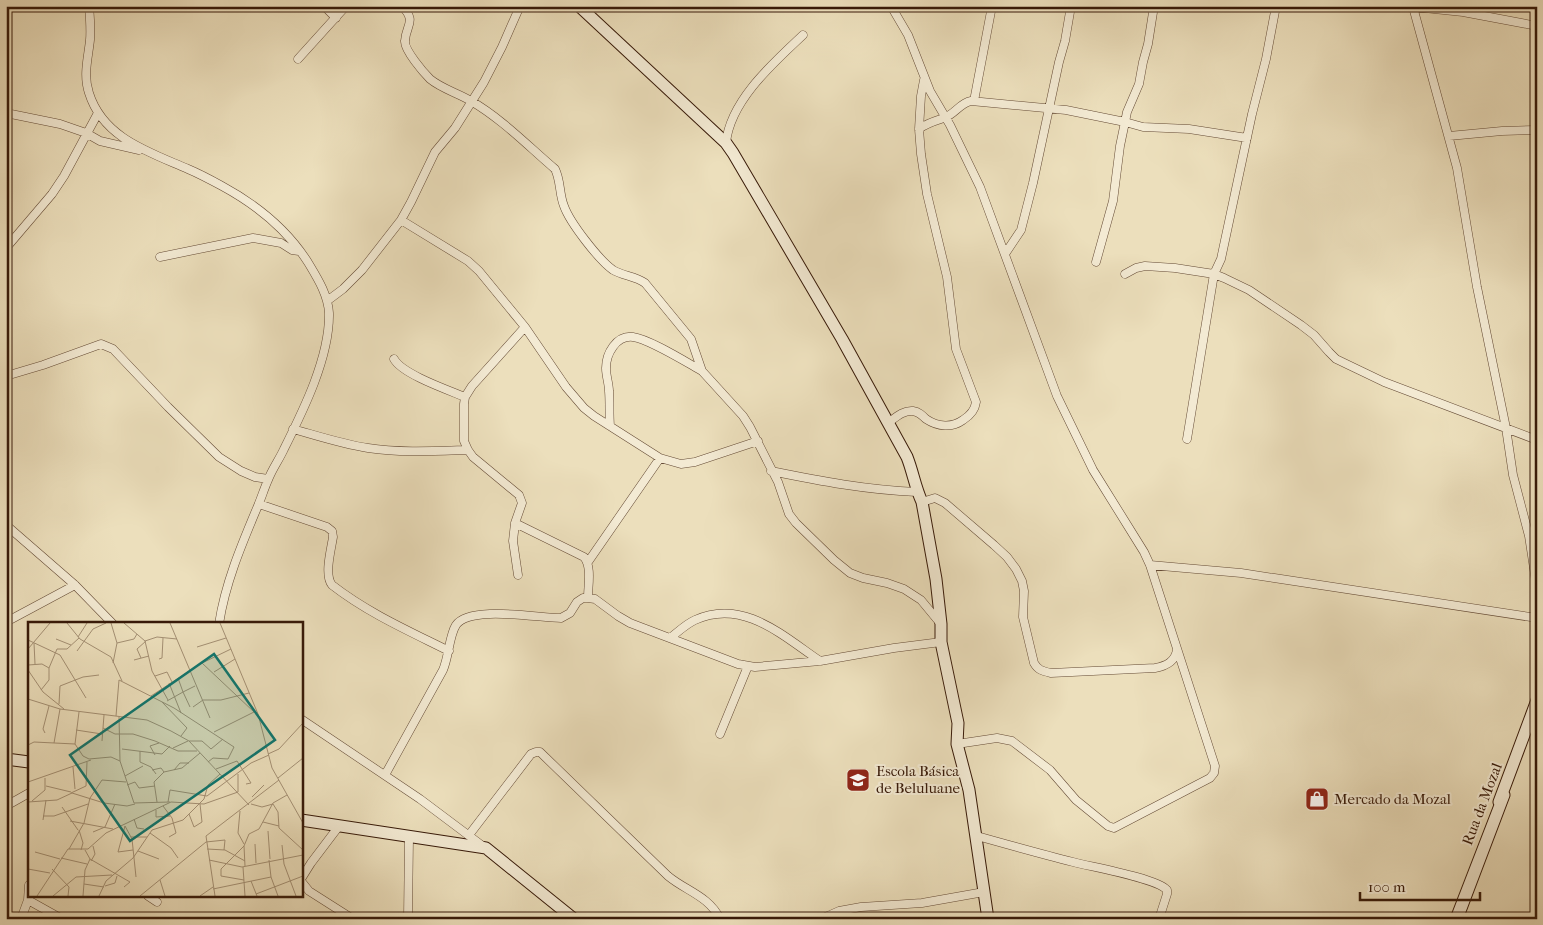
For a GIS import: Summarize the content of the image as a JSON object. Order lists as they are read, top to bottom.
{
  "streets": {
    "street": ["Rua da Mozal"]
  },
  "places": {
    "school or university": ["Escola Básica de Beluluane"],
    "shop": ["Mercado da Mozal"]
  },
  "scale_bar": "100 m"
}
